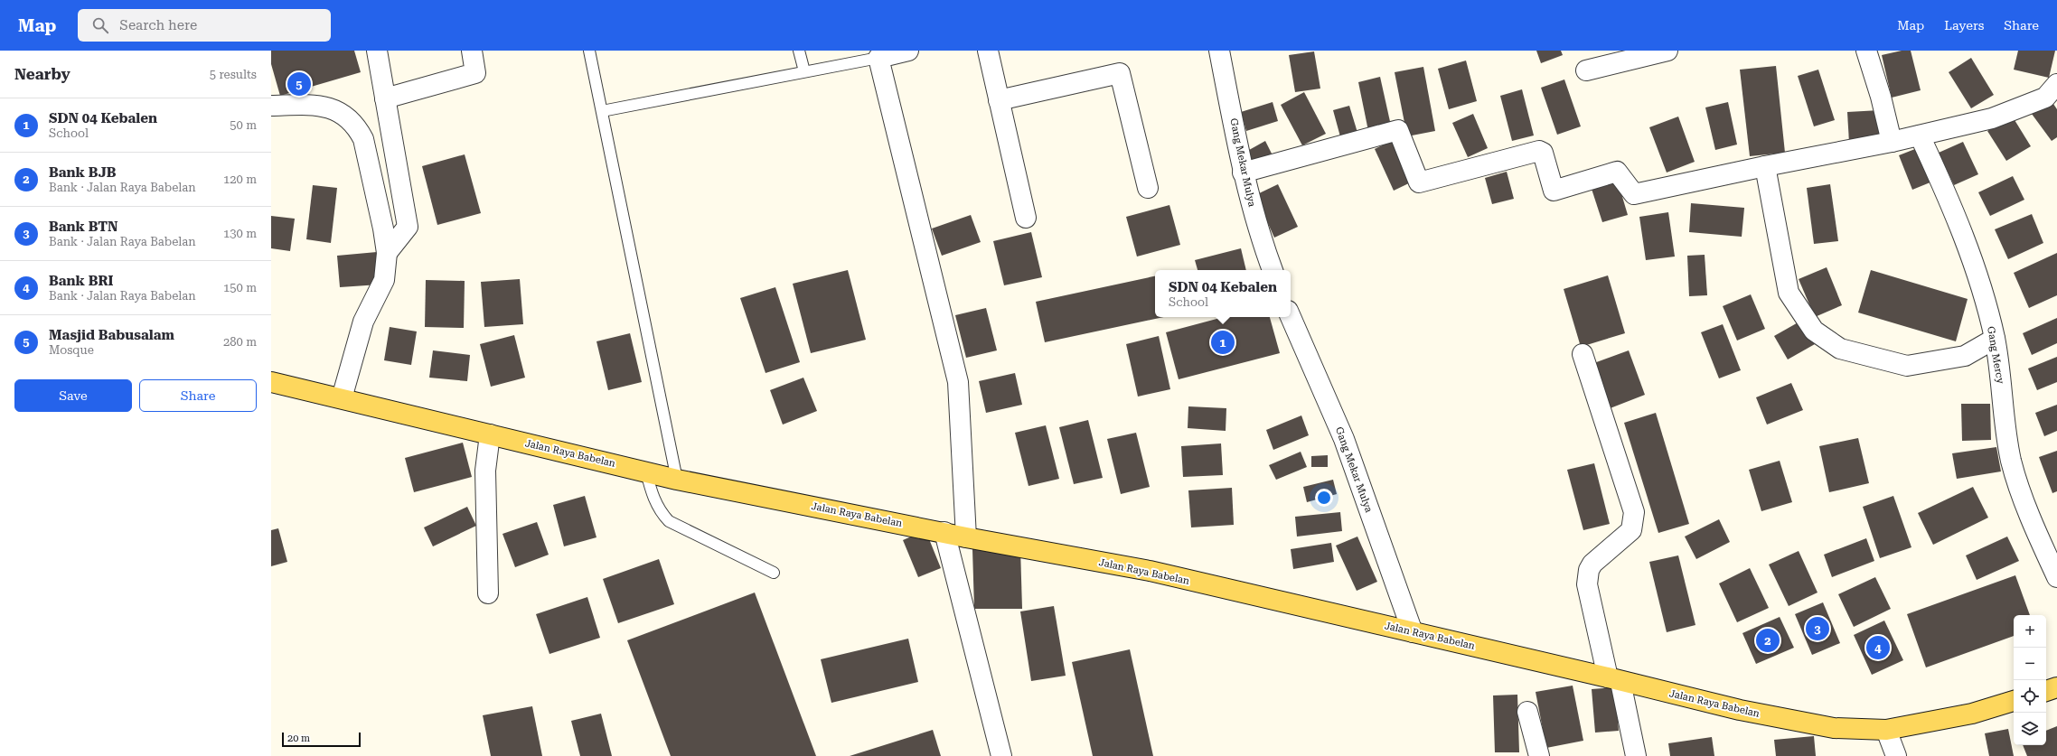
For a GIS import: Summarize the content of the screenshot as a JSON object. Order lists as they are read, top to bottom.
{
  "streets": {
    "main road": ["Jalan Raya Babelan"],
    "street": ["Gang Mekar Mulya", "Gang Mercy"]
  },
  "crossings": [
    ["Gang Mekar Mulya", "Jalan Raya Babelan"]
  ],
  "scale_bar": "20 m",
  "page": {
    "header": "Map",
    "search": "Search here",
    "nav": ["Map", "Layers", "Share"],
    "heading": ["Nearby", "5 results"],
    "pins": [
      "5",
      "1",
      "3",
      "2",
      "4"
    ],
    "list": [
      {
        "mark": "1",
        "name": "SDN 04 Kebalen",
        "note": "School",
        "value": "50 m"
      },
      {
        "mark": "2",
        "name": "Bank BJB",
        "note": "Bank · Jalan Raya Babelan",
        "value": "120 m"
      },
      {
        "mark": "3",
        "name": "Bank BTN",
        "note": "Bank · Jalan Raya Babelan",
        "value": "130 m"
      },
      {
        "mark": "4",
        "name": "Bank BRI",
        "note": "Bank · Jalan Raya Babelan",
        "value": "150 m"
      },
      {
        "mark": "5",
        "name": "Masjid Babusalam",
        "note": "Mosque",
        "value": "280 m"
      }
    ],
    "popup": ["SDN 04 Kebalen", "School"],
    "buttons": ["Save", "Share"],
    "map_buttons": ["+", "−"],
    "scale": "20 m"
  }
}
